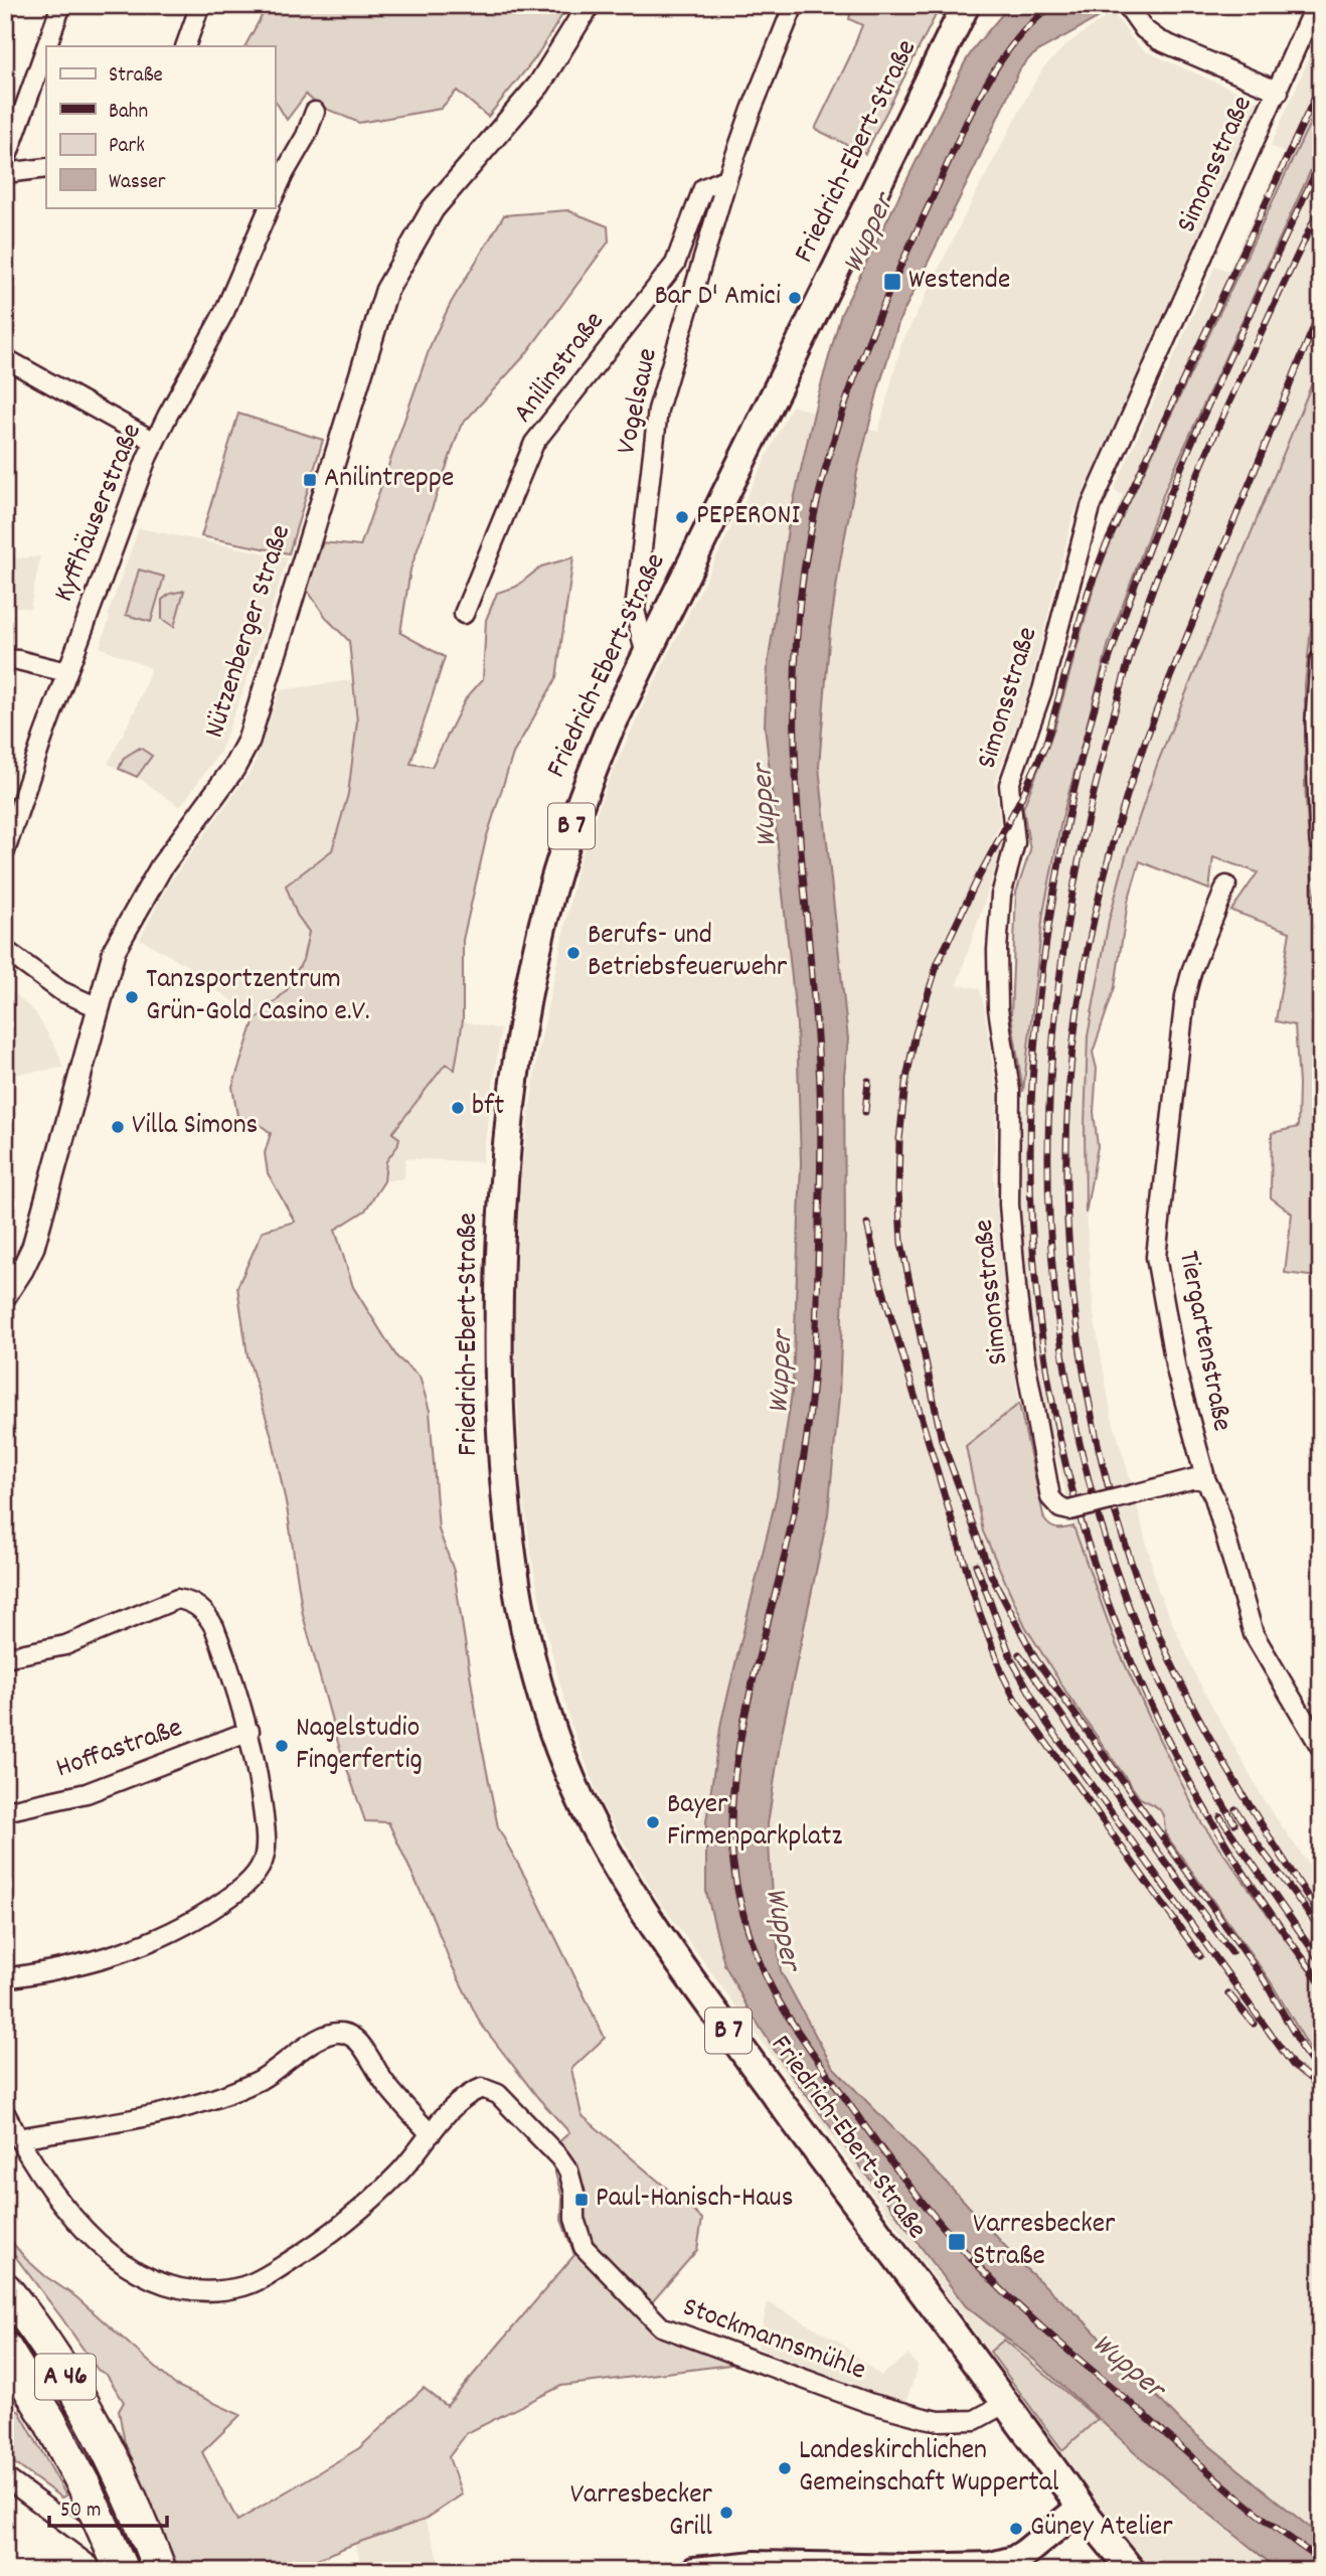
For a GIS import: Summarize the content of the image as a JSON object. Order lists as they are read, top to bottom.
{
  "streets": {
    "highway": ["A 46"],
    "main road": ["Friedrich-Ebert-Straße", "B 7"],
    "street": [
      "Simonsstraße",
      "Anilinstraße",
      "Vogelsaue",
      "Kyffhäuserstraße",
      "Nützenberger Straße",
      "Tiergartenstraße",
      "Hoffastraße",
      "Stockmannsmühle"
    ]
  },
  "crossings": [
    ["Friedrich-Ebert-Straße", "Vogelsaue"],
    ["Friedrich-Ebert-Straße", "Stockmannsmühle"],
    ["Simonsstraße", "Tiergartenstraße"],
    ["Anilinstraße", "Vogelsaue"]
  ],
  "water": ["Wupper"],
  "places": {
    "transit": [
      "Westende",
      "Anilintreppe",
      "Paul-Hanisch-Haus",
      "Varresbecker Straße"
    ],
    "other": [
      "Bar D' Amici",
      "PEPERONI",
      "Berufs- und Betriebsfeuerwehr",
      "Tanzsportzentrum Grün-Gold Casino e.V.",
      "bft",
      "Villa Simons",
      "Nagelstudio Fingerfertig",
      "Bayer Firmenparkplatz",
      "Landeskirchlichen Gemeinschaft Wuppertal",
      "Varresbecker Grill",
      "Güney Atelier"
    ]
  },
  "legend": [
    "Straße",
    "Bahn",
    "Park",
    "Wasser"
  ],
  "scale_bar": "50 m"
}
